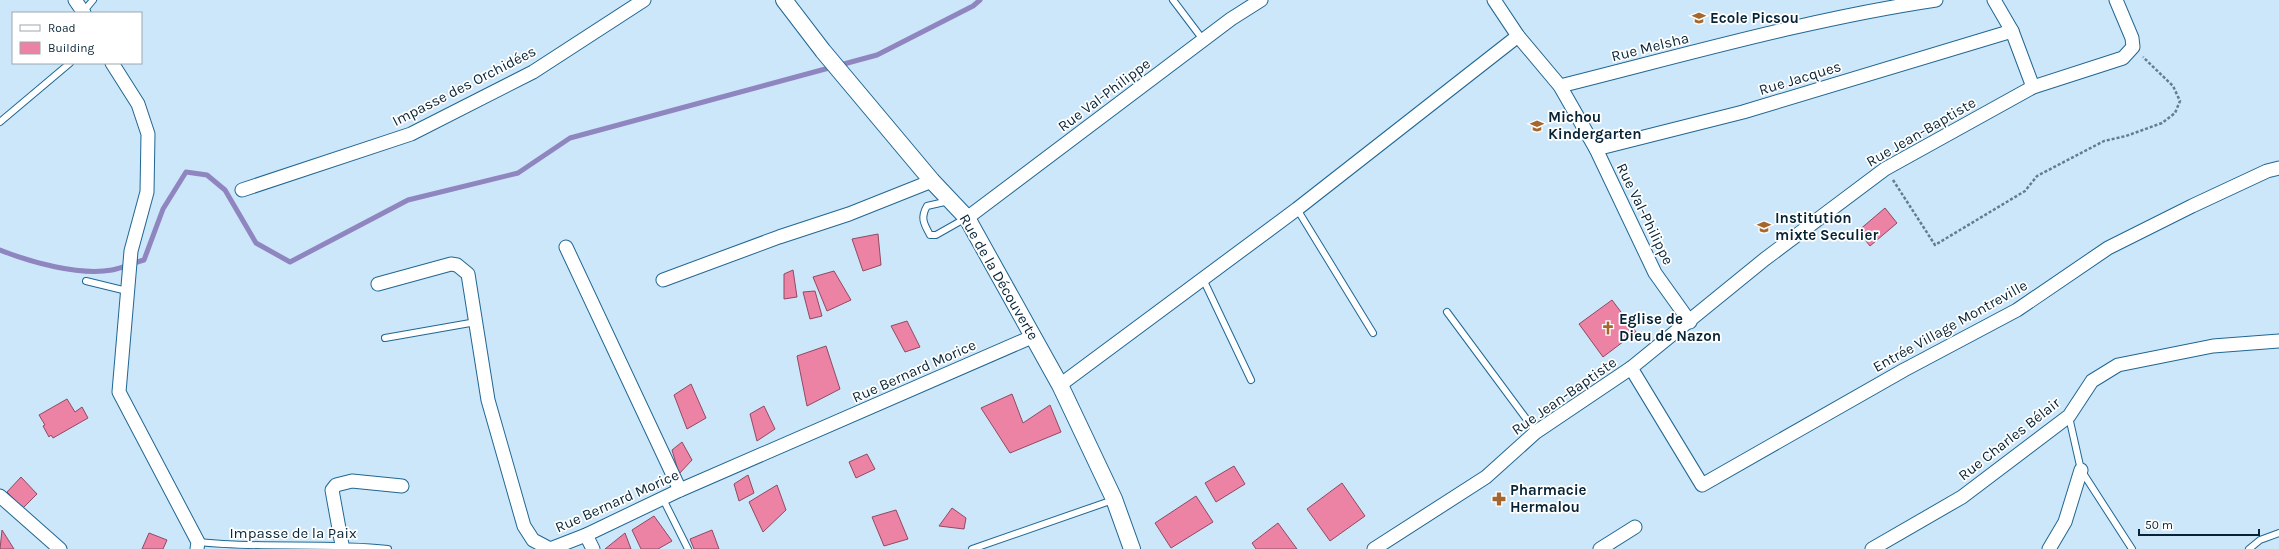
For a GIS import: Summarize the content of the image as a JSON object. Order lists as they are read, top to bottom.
{
  "streets": {
    "street": [
      "Rue Melsha",
      "Rue Jacques",
      "Impasse des Orchidées",
      "Rue Val-Philippe",
      "Rue Jean-Baptiste",
      "Rue de la Découverte",
      "Entrée Village Montreville",
      "Rue Bernard Morice",
      "Rue Charles Bélair"
    ],
    "lane": ["Impasse de la Paix"]
  },
  "crossings": [
    ["Rue Melsha", "Rue Val-Philippe"],
    ["Rue Jacques", "Rue Val-Philippe"],
    ["Rue Val-Philippe", "Rue Jean-Baptiste"],
    ["Rue Val-Philippe", "Rue de la Découverte"],
    ["Rue Jean-Baptiste", "Entrée Village Montreville"],
    ["Rue de la Découverte", "Rue Bernard Morice"]
  ],
  "places": {
    "school or university": ["Ecole Picsou", "Michou Kindergarten", "Institution mixte Seculier"],
    "church": ["Eglise de Dieu de Nazon"],
    "pharmacy": ["Pharmacie Hermalou"]
  },
  "legend": ["Road", "Building"],
  "scale_bar": "50 m"
}
